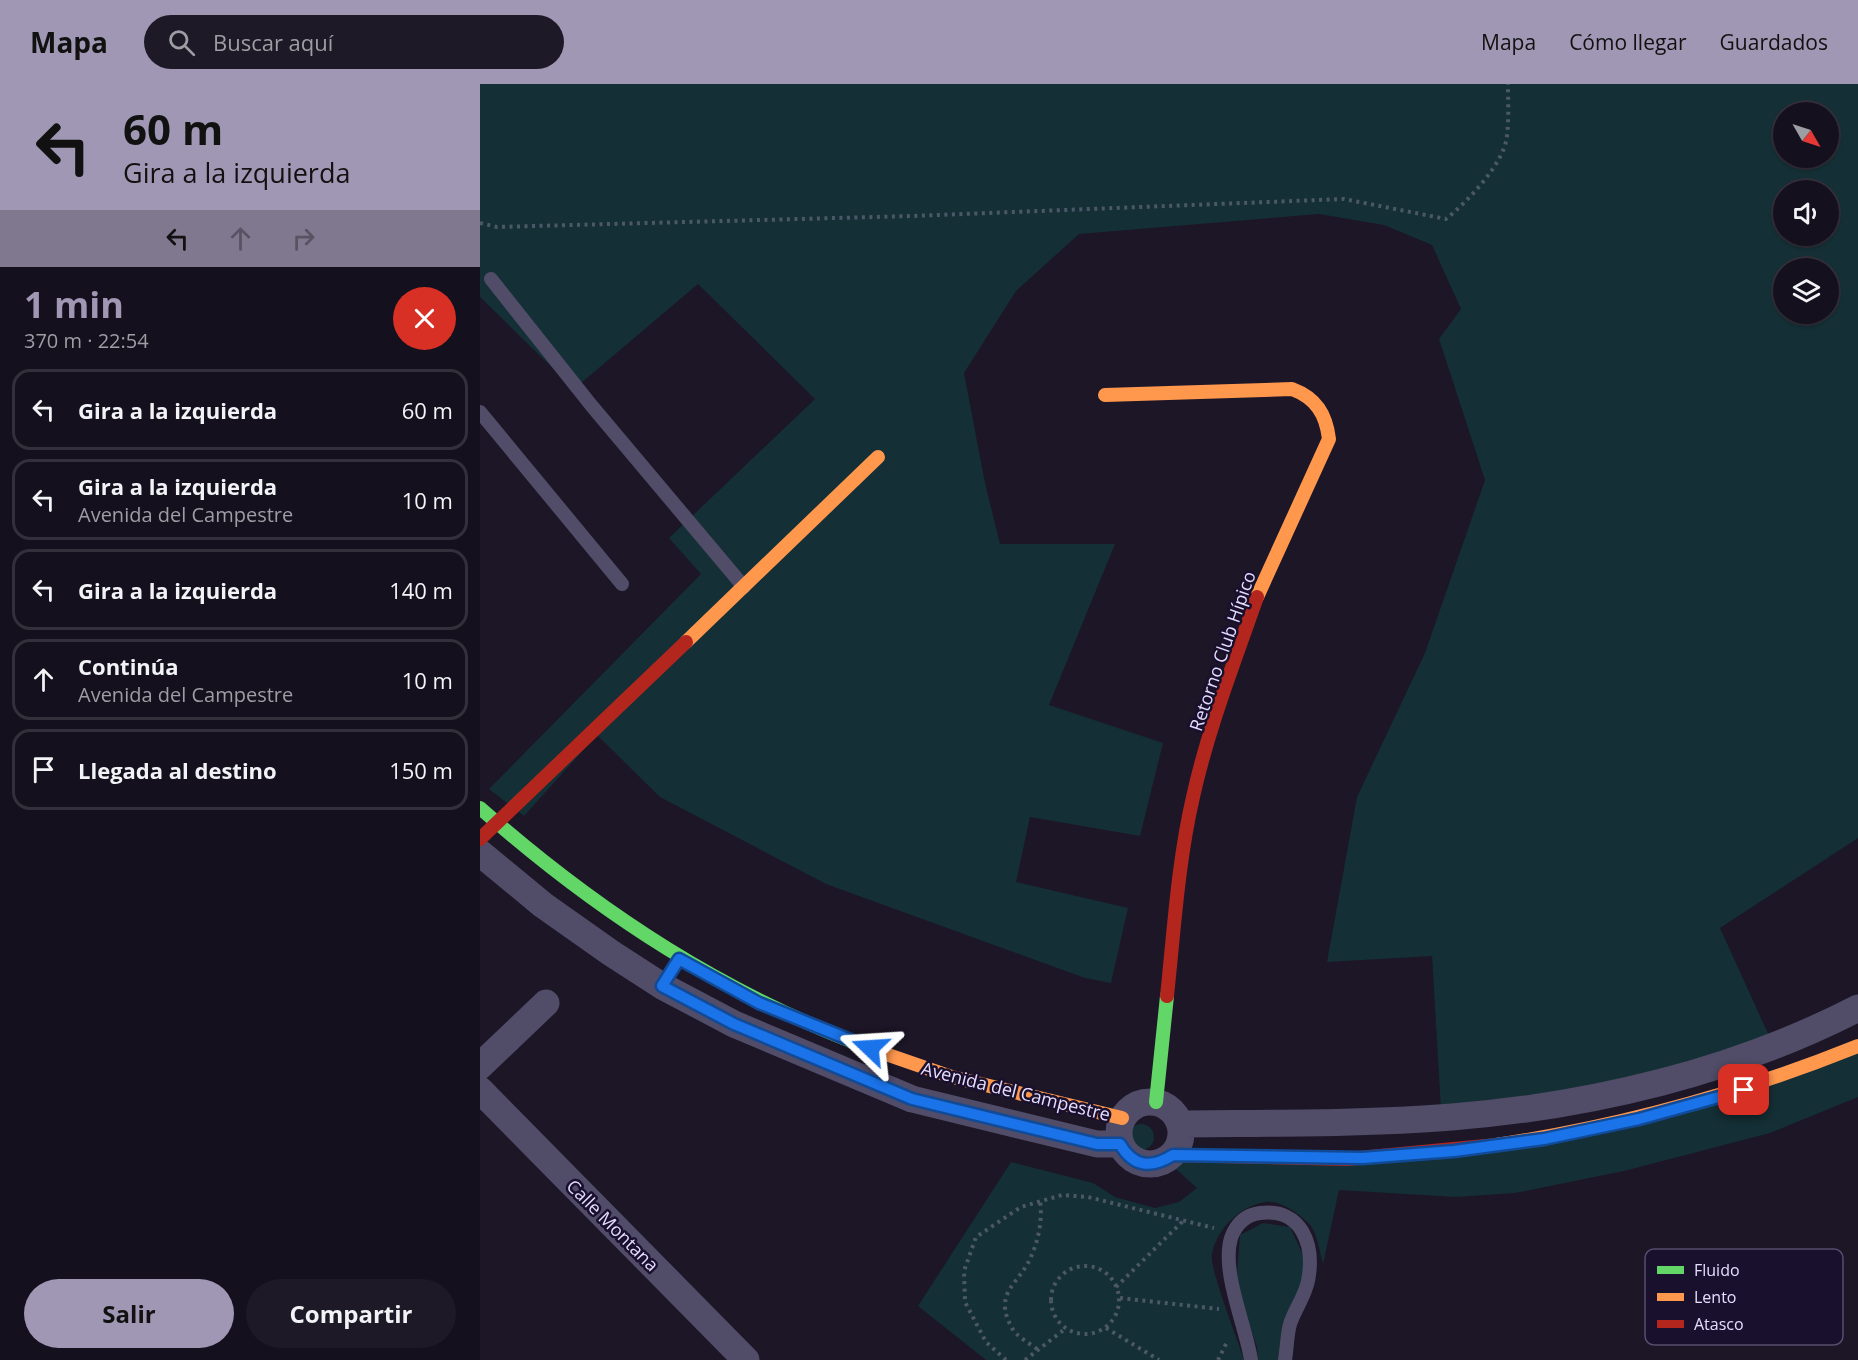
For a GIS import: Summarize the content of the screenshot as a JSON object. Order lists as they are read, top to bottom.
{
  "streets": {
    "street": ["Retorno Club Hípico", "Avenida del Campestre", "Calle Montana"]
  },
  "crossings": [
    ["Retorno Club Hípico", "Avenida del Campestre"]
  ],
  "legend": ["Fluido", "Lento", "Atasco"],
  "north": "bottom right",
  "page": {
    "header": "Mapa",
    "search": "Buscar aquí",
    "nav": ["Mapa", "Cómo llegar", "Guardados"],
    "turn": ["60 m", "Gira a la izquierda"],
    "heading": ["1 min", "370 m · 22:54"],
    "list": [
      {
        "name": "Gira a la izquierda",
        "value": "60 m"
      },
      {
        "name": "Gira a la izquierda",
        "note": "Avenida del Campestre",
        "value": "10 m"
      },
      {
        "name": "Gira a la izquierda",
        "value": "140 m"
      },
      {
        "name": "Continúa",
        "note": "Avenida del Campestre",
        "value": "10 m"
      },
      {
        "name": "Llegada al destino",
        "value": "150 m"
      }
    ],
    "buttons": ["Salir", "Compartir"]
  }
}
